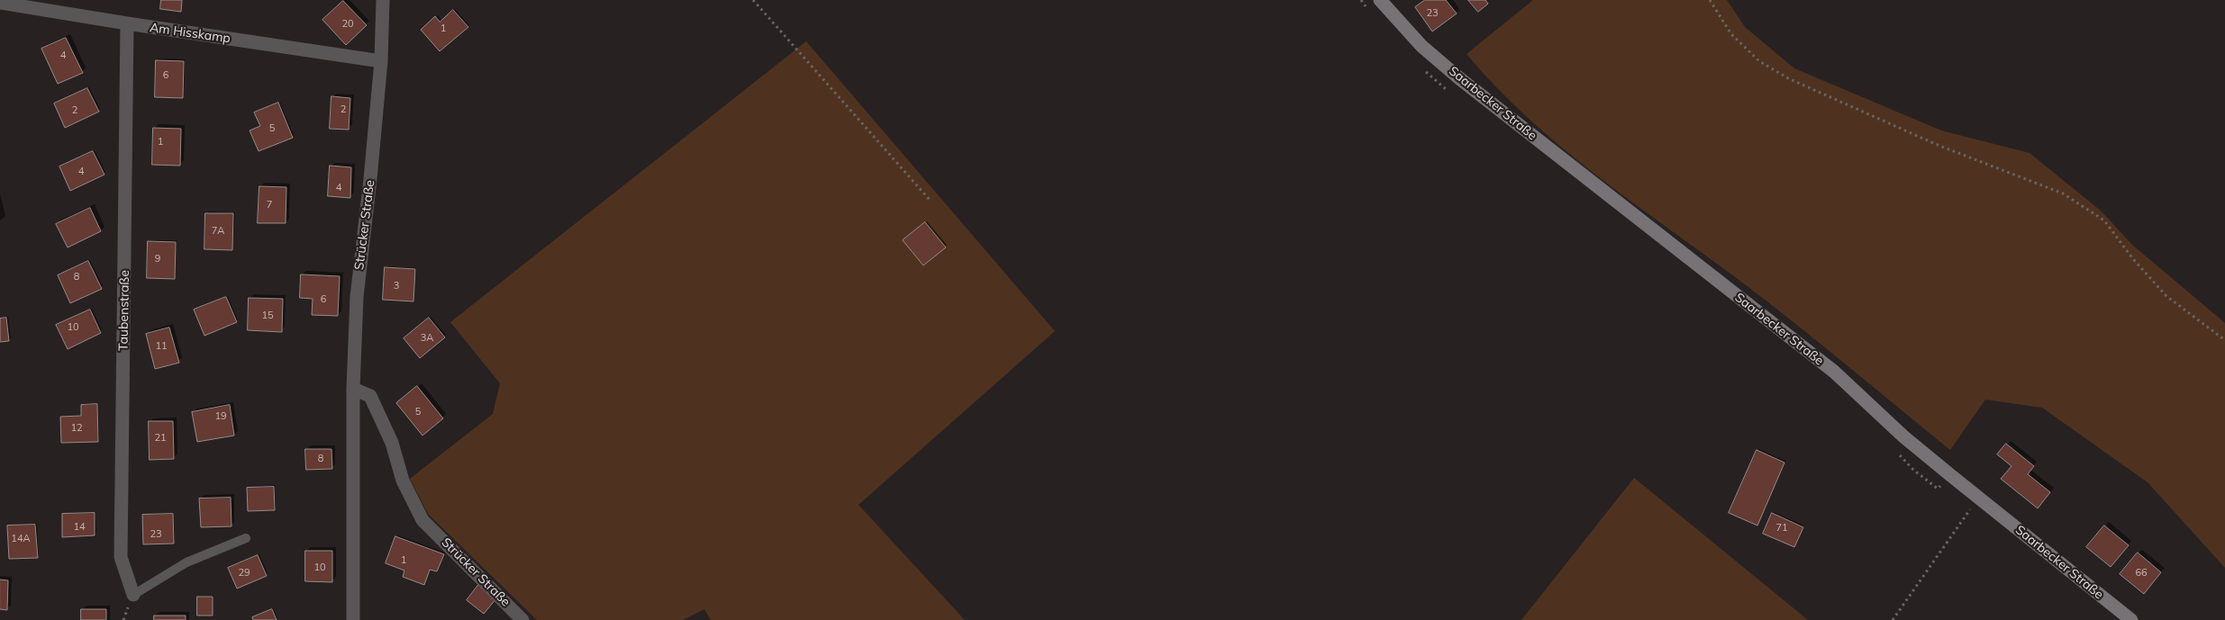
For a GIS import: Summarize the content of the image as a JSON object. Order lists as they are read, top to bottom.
{
  "streets": {
    "main road": ["Saarbecker Straße"],
    "street": ["Am Hisskamp", "Strücker Straße", "Taubenstraße"]
  },
  "crossings": [
    ["Am Hisskamp", "Strücker Straße"],
    ["Am Hisskamp", "Taubenstraße"]
  ],
  "house_numbers": [
    "23",
    "20",
    "1",
    "4",
    "6",
    "2",
    "2",
    "5",
    "1",
    "4",
    "4",
    "7",
    "7A",
    "9",
    "8",
    "3",
    "6",
    "15",
    "10",
    "3A",
    "11",
    "5",
    "19",
    "12",
    "21",
    "8",
    "14",
    "71",
    "23",
    "14A",
    "1",
    "10",
    "29",
    "66"
  ]
}
